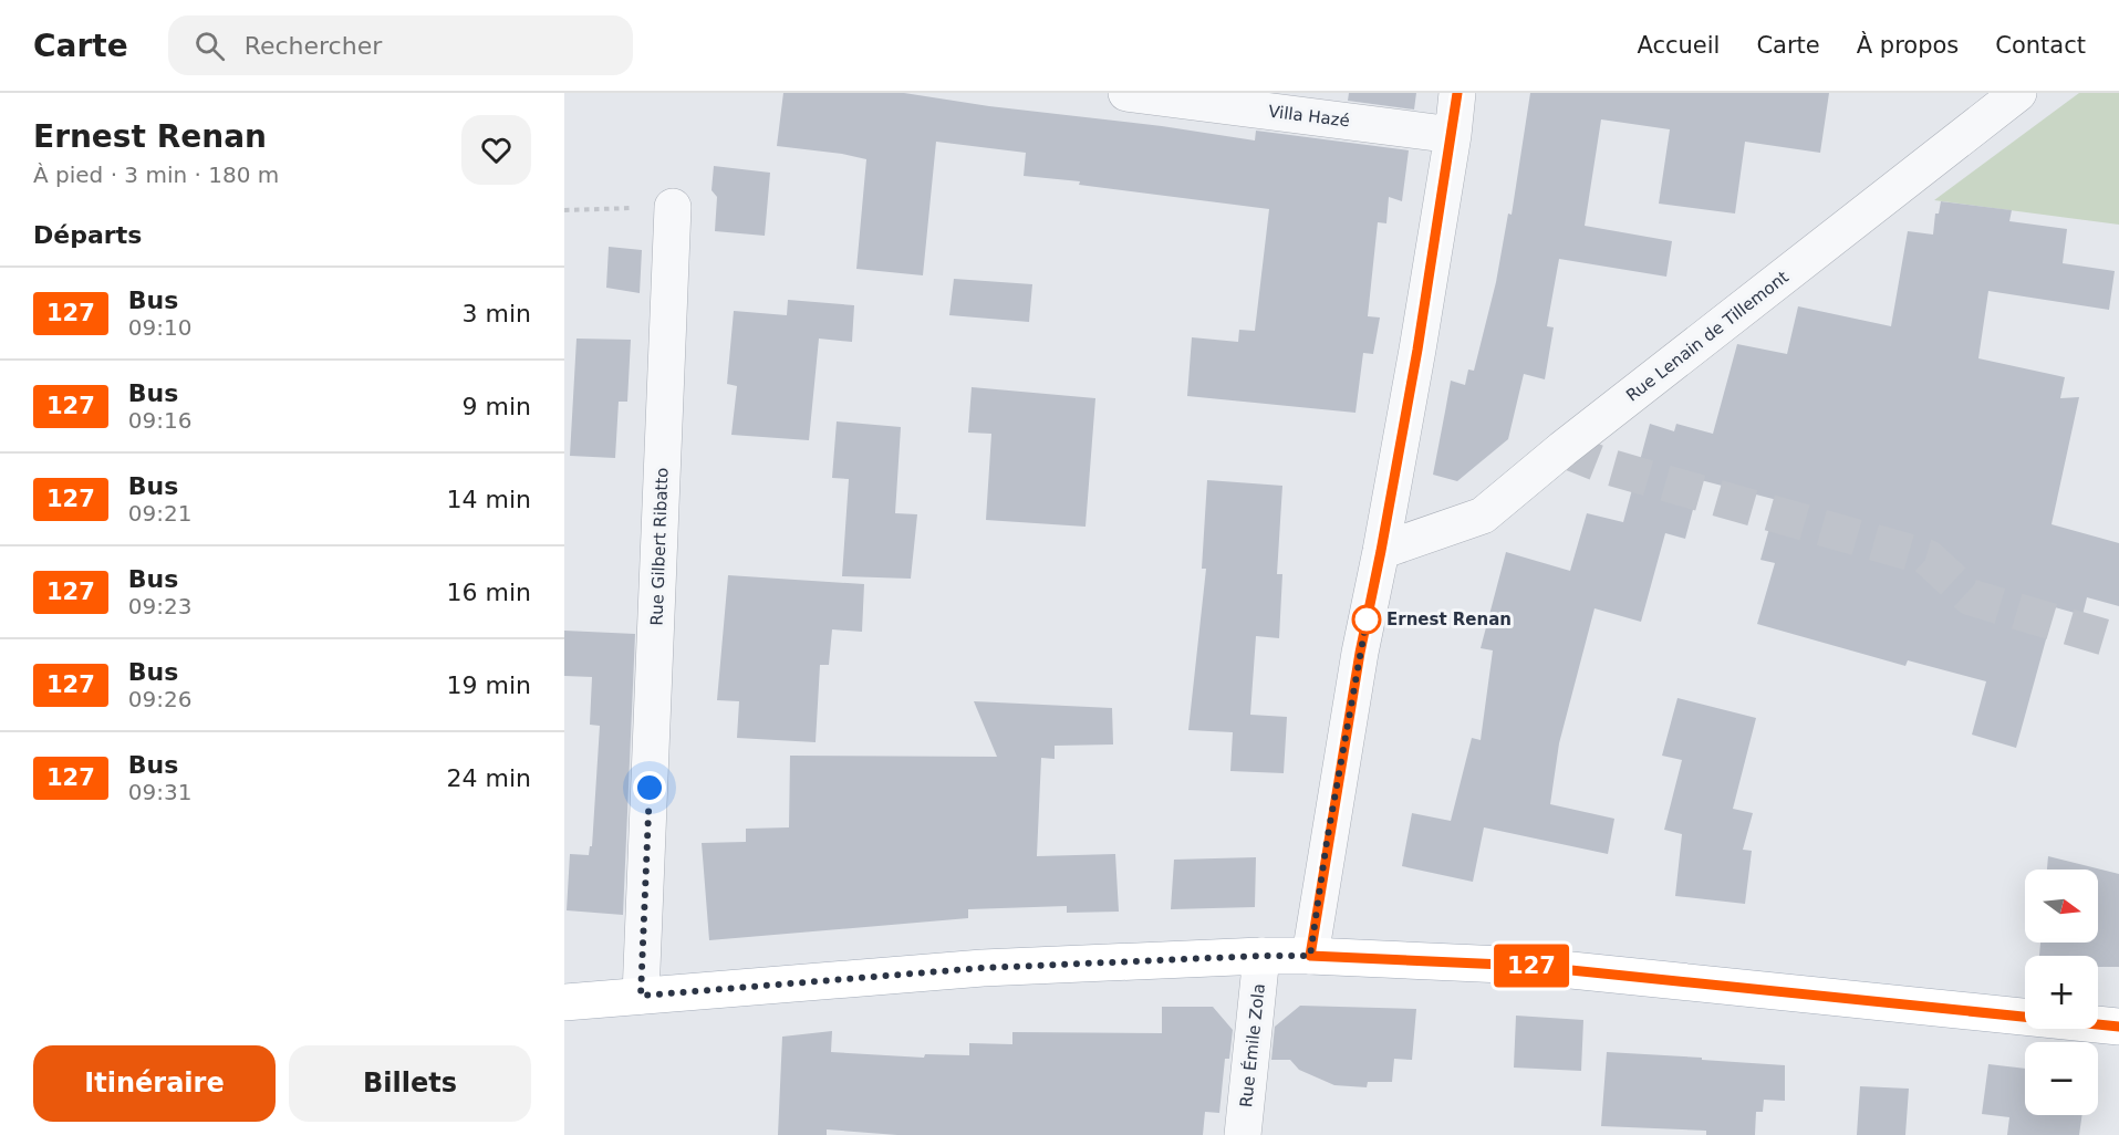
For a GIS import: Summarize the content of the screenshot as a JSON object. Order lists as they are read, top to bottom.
{
  "streets": {
    "street": [
      "Villa Hazé",
      "Rue Lenain de Tillemont",
      "Rue Gilbert Ribatto",
      "Rue Émile Zola"
    ]
  },
  "places": ["Ernest Renan"],
  "lines": ["bus line 127"],
  "north": "right",
  "page": {
    "header": "Carte",
    "search": "Rechercher",
    "nav": [
      "Accueil",
      "Carte",
      "À propos",
      "Contact"
    ],
    "heading": [
      ["Ernest Renan", "À pied · 3 min · 180 m"],
      "Départs"
    ],
    "on_map": "127",
    "list": [
      {
        "mark": "127",
        "name": "Bus",
        "note": "09:10",
        "value": "3 min"
      },
      {
        "mark": "127",
        "name": "Bus",
        "note": "09:16",
        "value": "9 min"
      },
      {
        "mark": "127",
        "name": "Bus",
        "note": "09:21",
        "value": "14 min"
      },
      {
        "mark": "127",
        "name": "Bus",
        "note": "09:23",
        "value": "16 min"
      },
      {
        "mark": "127",
        "name": "Bus",
        "note": "09:26",
        "value": "19 min"
      },
      {
        "mark": "127",
        "name": "Bus",
        "note": "09:31",
        "value": "24 min"
      }
    ],
    "map_buttons": ["+", "−"],
    "buttons": ["Itinéraire", "Billets"]
  }
}
